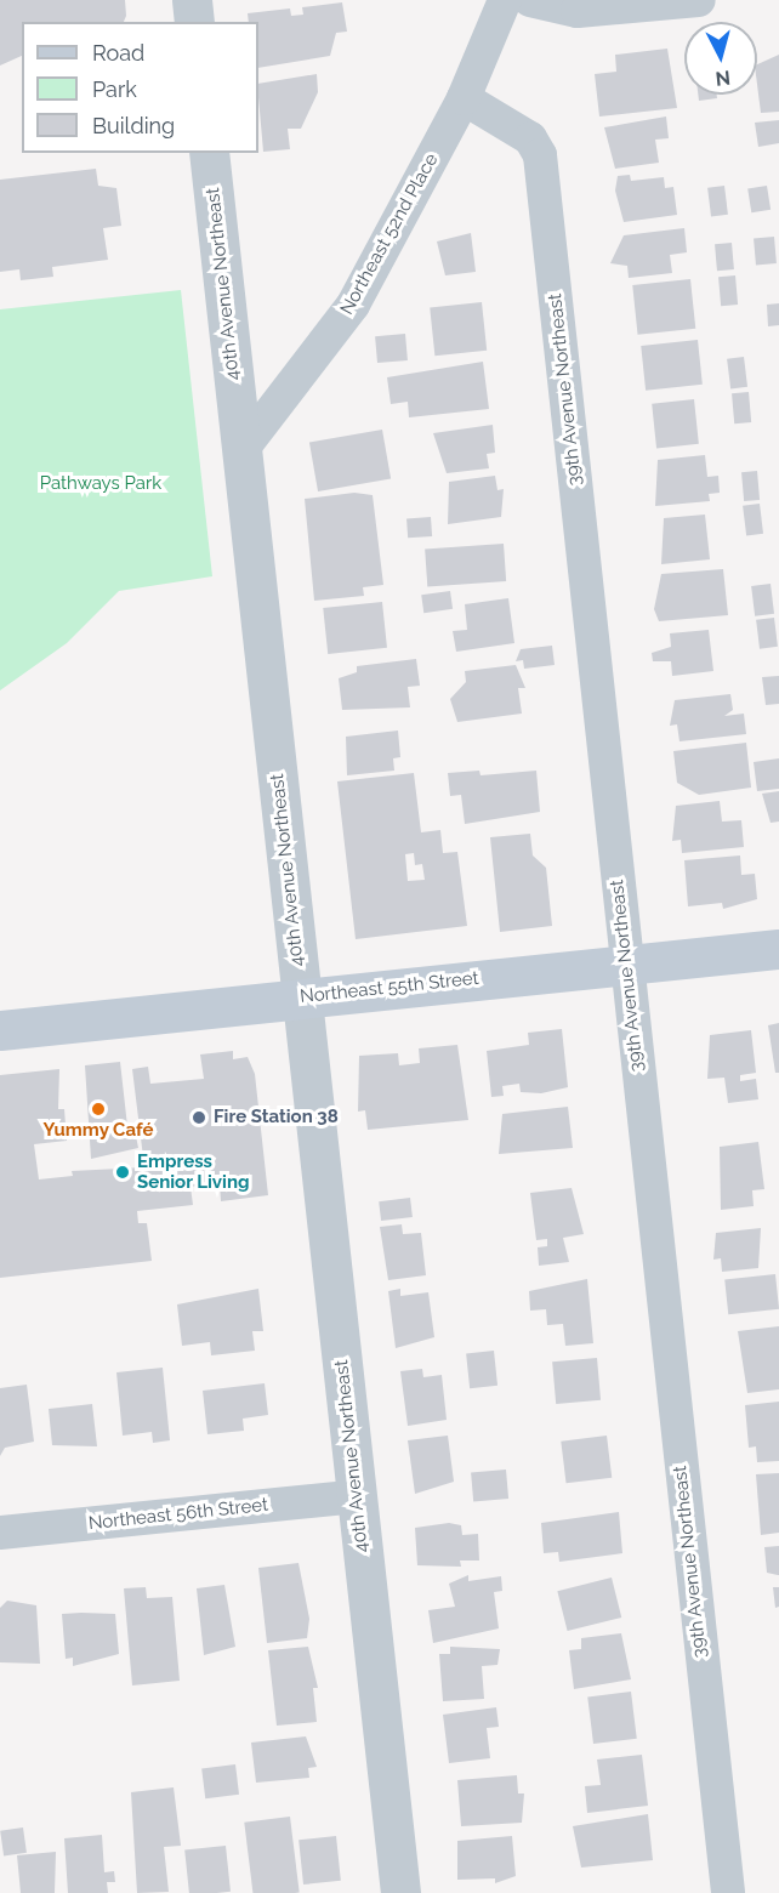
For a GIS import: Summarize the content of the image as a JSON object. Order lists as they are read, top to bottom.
{
  "streets": {
    "main road": ["Northeast 55th Street"],
    "street": [
      "Northeast 52nd Place",
      "40th Avenue Northeast",
      "39th Avenue Northeast",
      "Northeast 56th Street"
    ]
  },
  "crossings": [
    ["Northeast 52nd Place", "40th Avenue Northeast"],
    ["Northeast 52nd Place", "39th Avenue Northeast"],
    ["40th Avenue Northeast", "Northeast 55th Street"],
    ["40th Avenue Northeast", "Northeast 56th Street"],
    ["39th Avenue Northeast", "Northeast 55th Street"]
  ],
  "parks": ["Pathways Park"],
  "places": ["Yummy Café", "Fire Station 38", "Empress Senior Living"],
  "legend": ["Road", "Park", "Building"],
  "north": "bottom"
}
